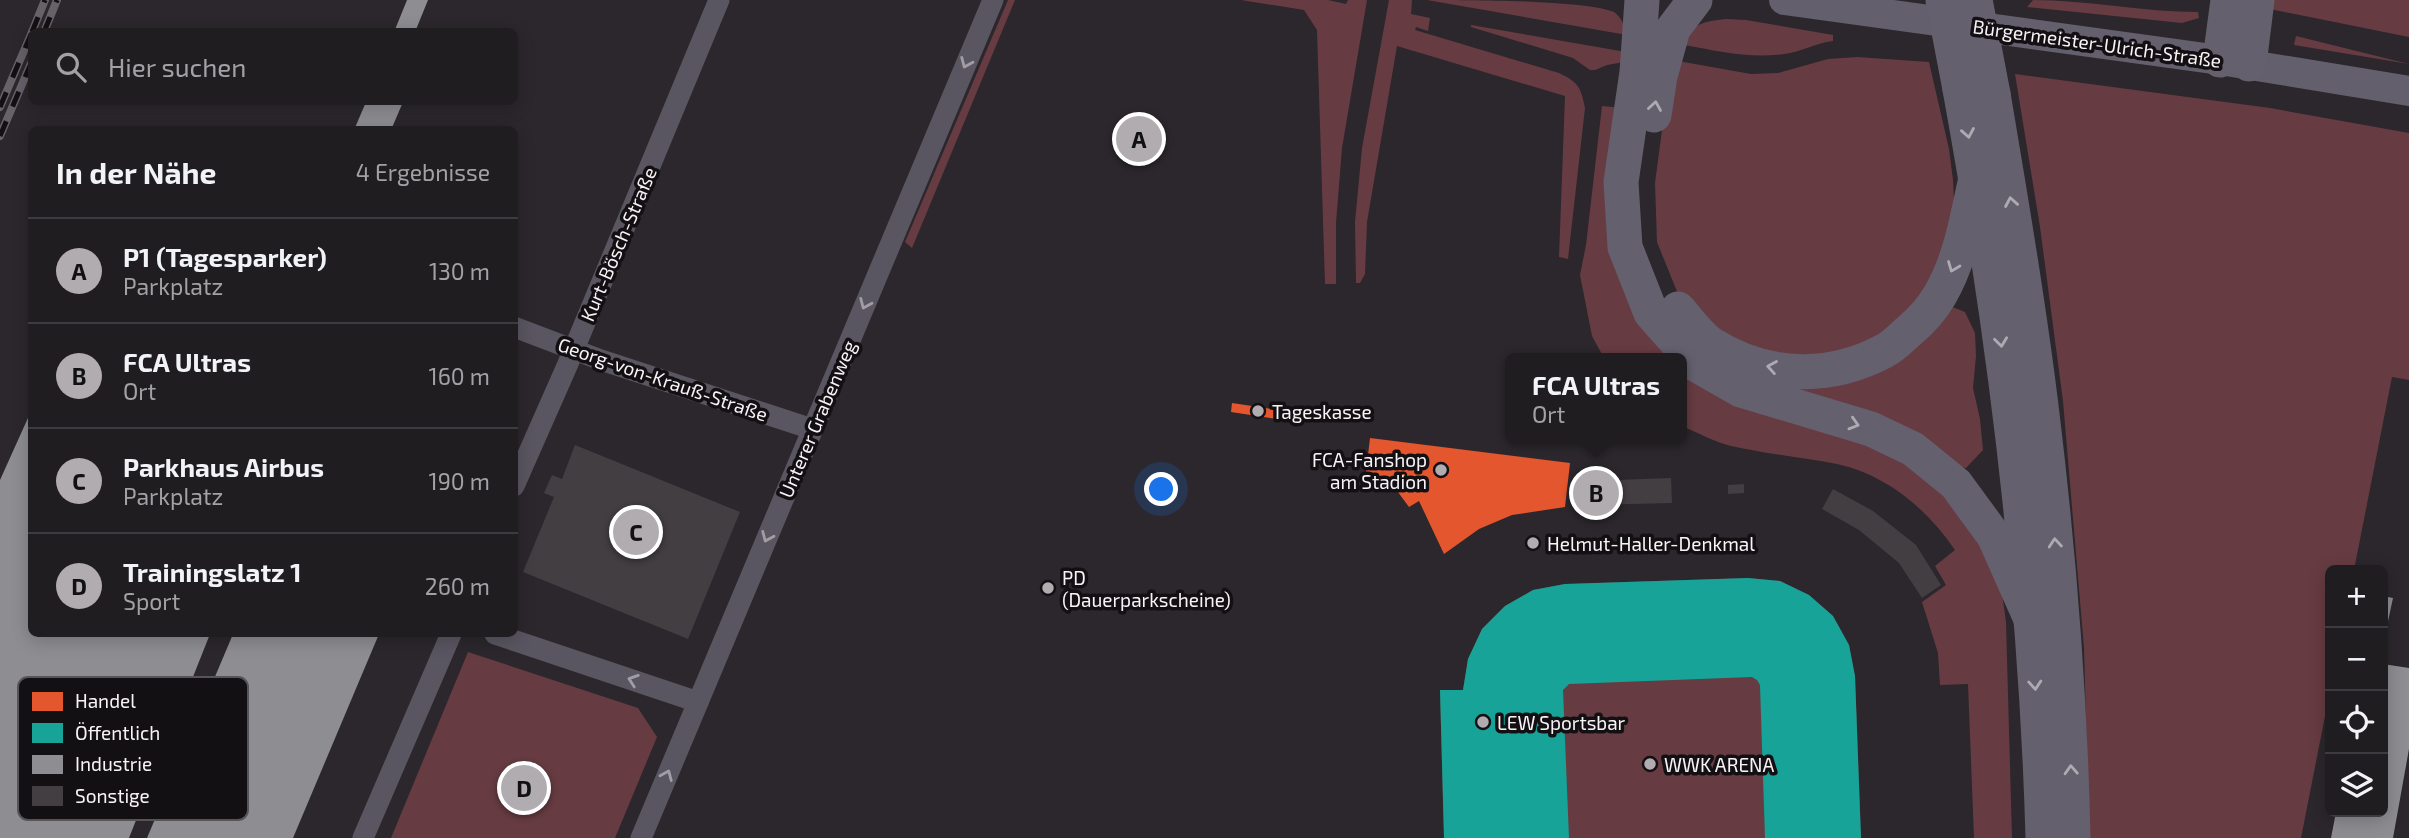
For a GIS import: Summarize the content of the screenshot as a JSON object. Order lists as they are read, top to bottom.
{
  "streets": {
    "main road": ["Bürgermeister-Ulrich-Straße"],
    "street": ["Kurt-Bösch-Straße", "Georg-von-Krauß-Straße", "Unterer Grabenweg"]
  },
  "crossings": [
    ["Kurt-Bösch-Straße", "Georg-von-Krauß-Straße"],
    ["Georg-von-Krauß-Straße", "Unterer Grabenweg"]
  ],
  "places": [
    "Tageskasse",
    "FCA-Fanshop am Stadion",
    "Helmut-Haller-Denkmal",
    "PD (Dauerparkscheine)",
    "LEW Sportsbar",
    "WWK ARENA"
  ],
  "legend": [
    "Handel",
    "Öffentlich",
    "Industrie",
    "Sonstige"
  ],
  "page": {
    "search": "Hier suchen",
    "pins": [
      "A",
      "B",
      "C",
      "D"
    ],
    "heading": ["In der Nähe", "4 Ergebnisse"],
    "list": [
      {
        "mark": "A",
        "name": "P1 (Tagesparker)",
        "note": "Parkplatz",
        "value": "130 m"
      },
      {
        "mark": "B",
        "name": "FCA Ultras",
        "note": "Ort",
        "value": "160 m"
      },
      {
        "mark": "C",
        "name": "Parkhaus Airbus",
        "note": "Parkplatz",
        "value": "190 m"
      },
      {
        "mark": "D",
        "name": "Trainingslatz 1",
        "note": "Sport",
        "value": "260 m"
      }
    ],
    "popup": ["FCA Ultras", "Ort"],
    "map_buttons": ["+", "−"]
  }
}
